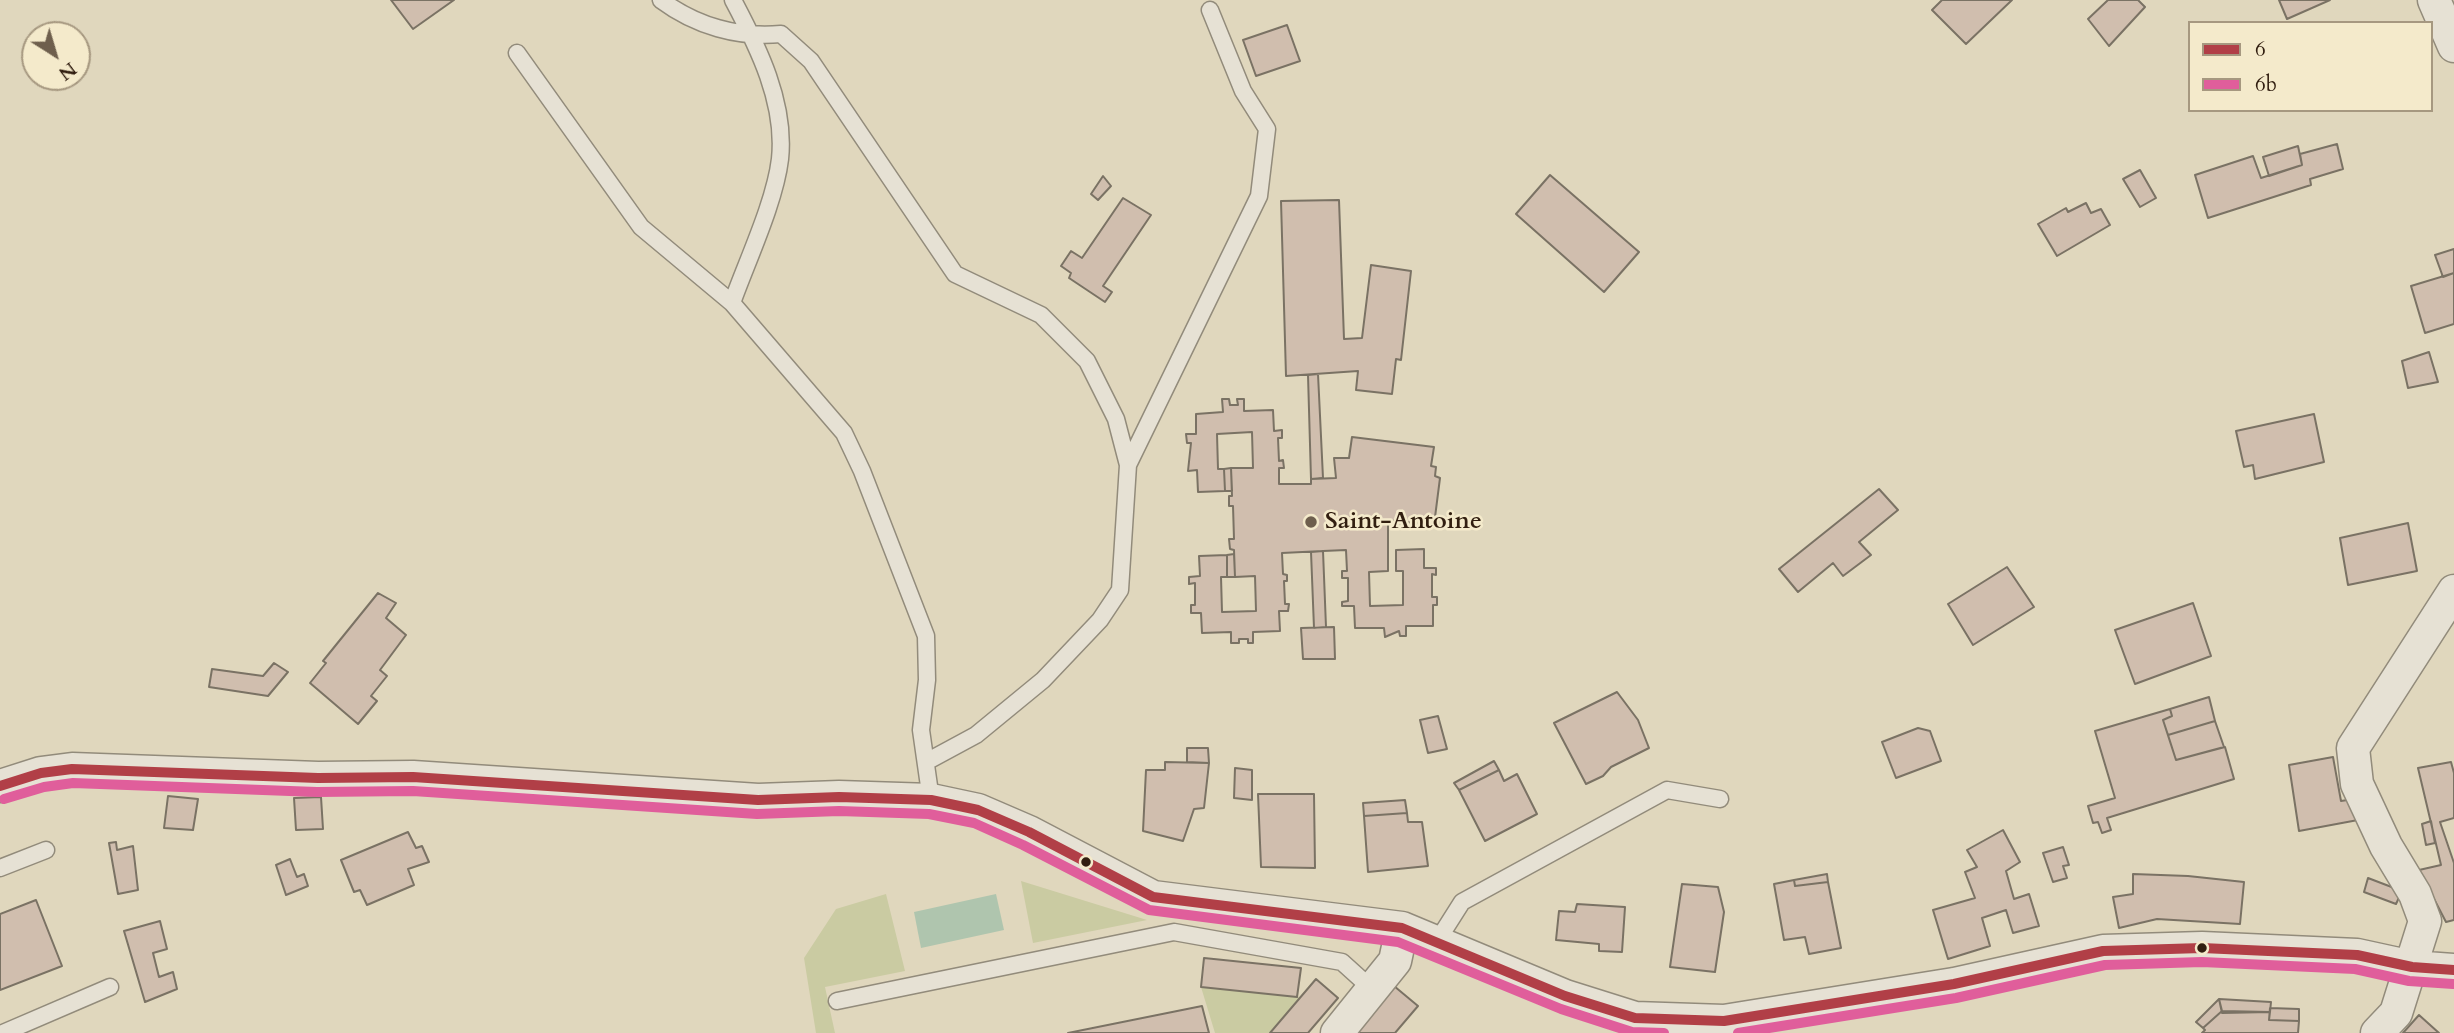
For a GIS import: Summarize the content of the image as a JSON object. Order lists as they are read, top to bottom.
{
  "places": ["Saint-Antoine"],
  "lines": ["transit line 6", "transit line 6b"],
  "legend": ["6", "6b"],
  "north": "bottom right"
}
